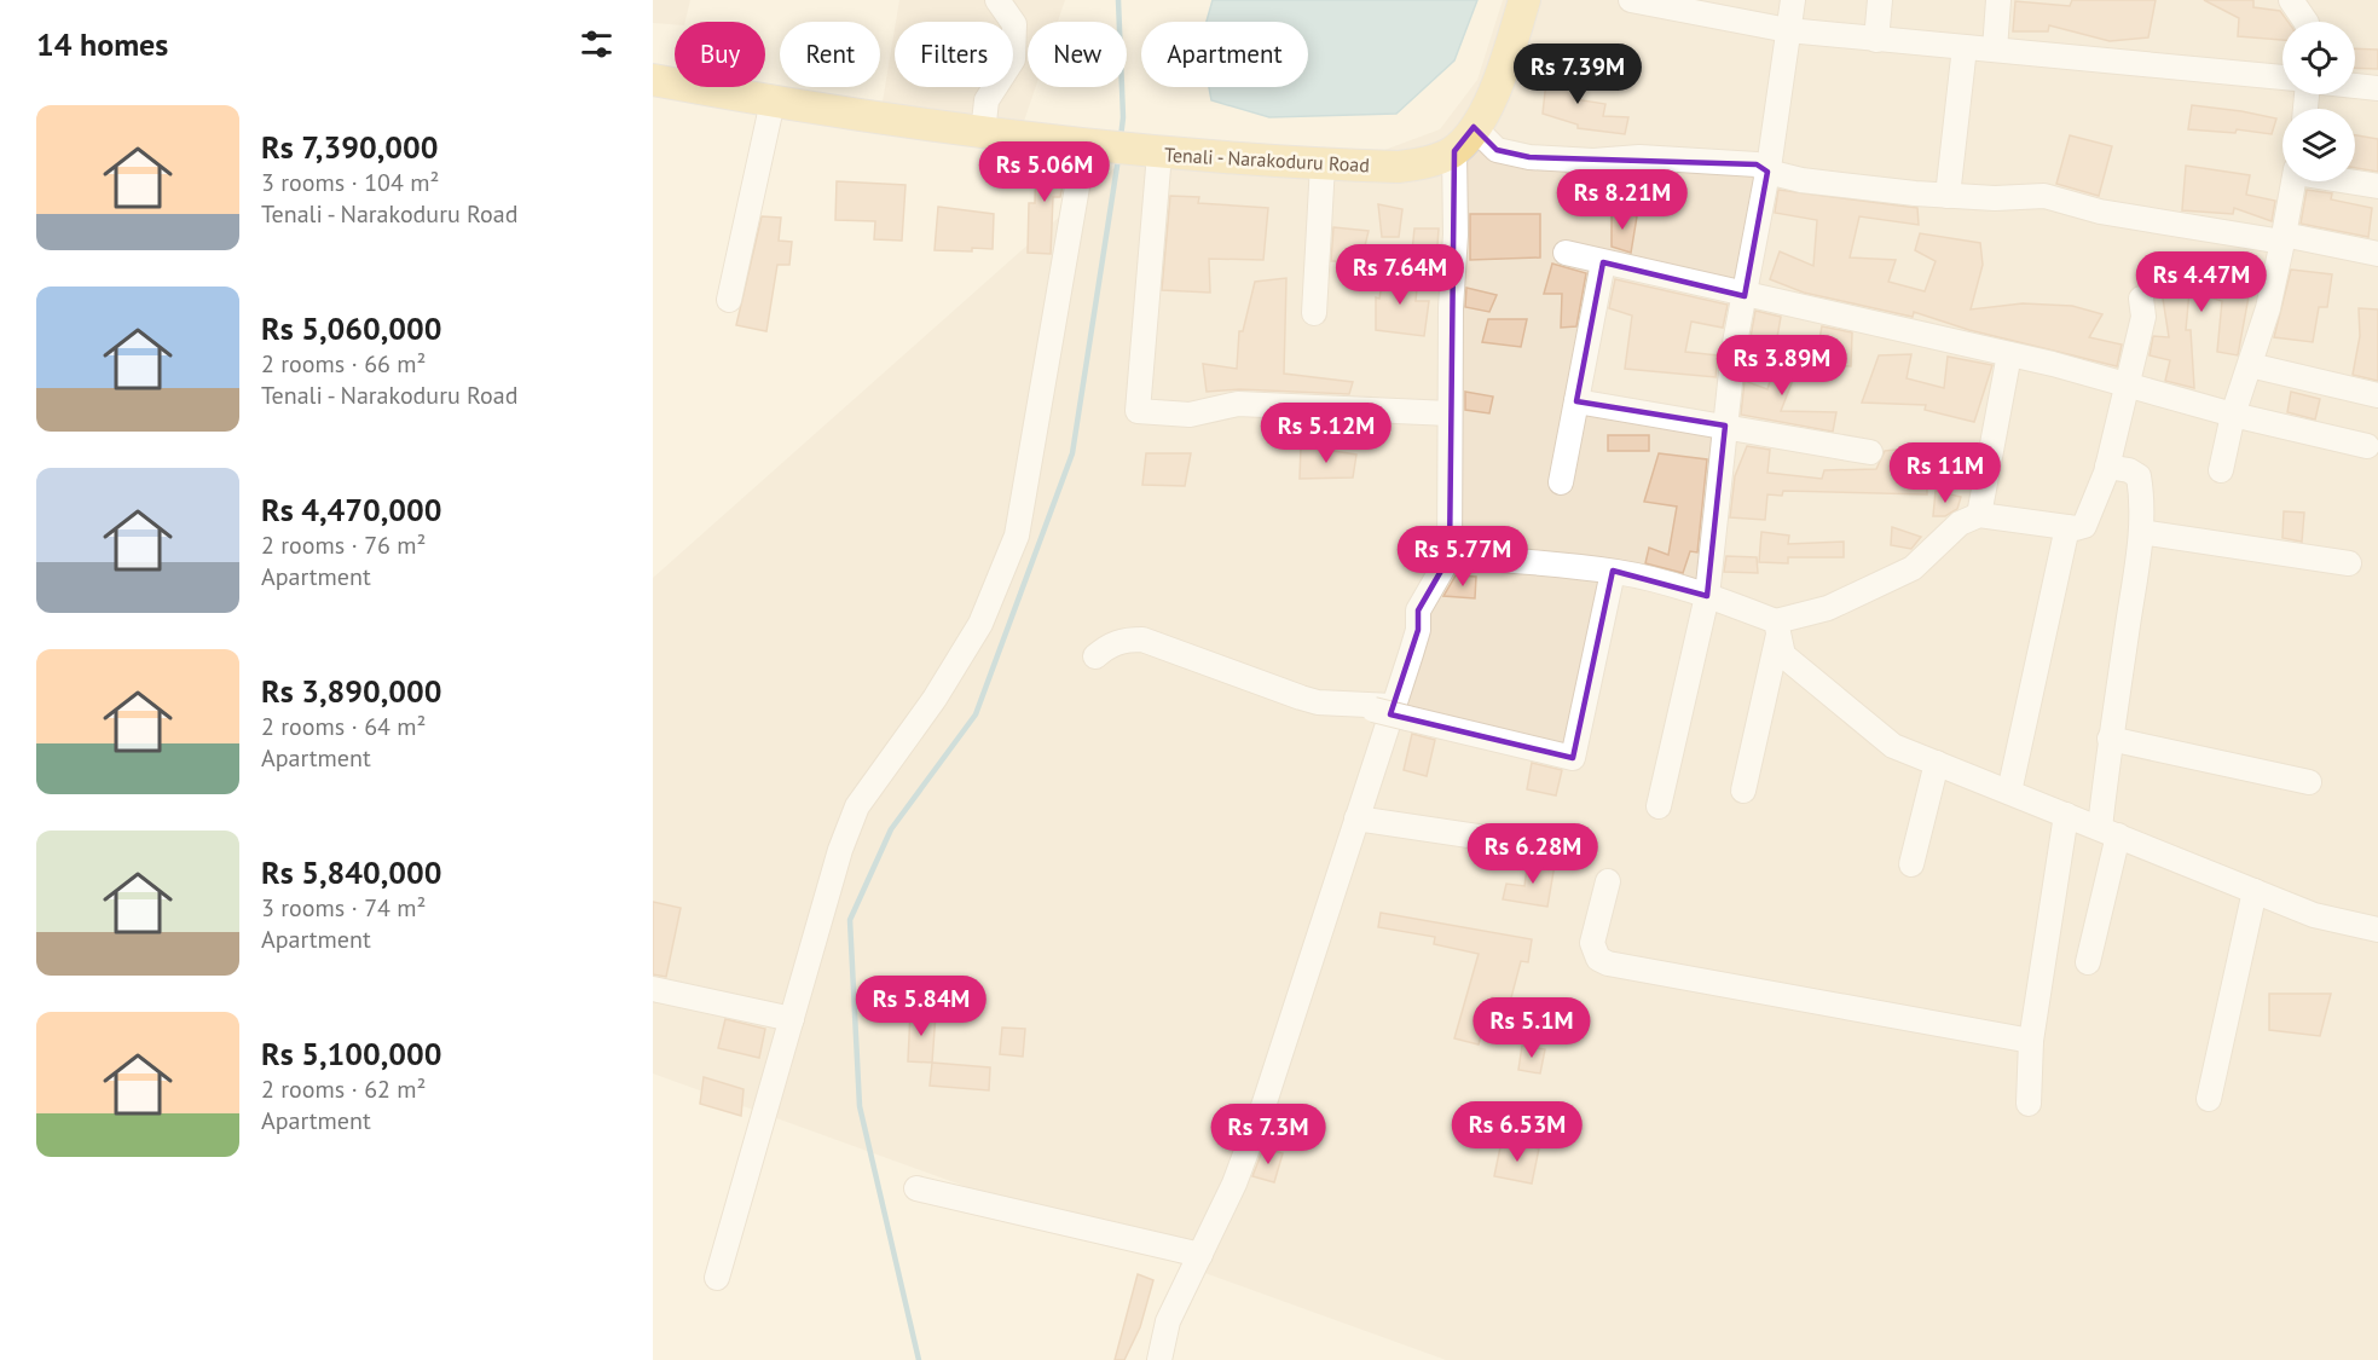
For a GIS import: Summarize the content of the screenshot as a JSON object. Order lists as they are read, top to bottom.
{
  "streets": {
    "main road": ["Tenali - Narakoduru Road"]
  },
  "page": {
    "heading": "14 homes",
    "chip": [
      "Buy",
      "Rent",
      "Filters",
      "New",
      "Apartment"
    ],
    "price": [
      "Rs 7.39M",
      "Rs 5.06M",
      "Rs 8.21M",
      "Rs 7.64M",
      "Rs 4.47M",
      "Rs 3.89M",
      "Rs 5.12M",
      "Rs 11M",
      "Rs 5.77M",
      "Rs 6.28M",
      "Rs 5.84M",
      "Rs 5.1M",
      "Rs 6.53M",
      "Rs 7.3M"
    ],
    "list": [
      {
        "name": "Rs 7,390,000",
        "note": "3 rooms · 104 m² · Tenali - Narakoduru Road"
      },
      {
        "name": "Rs 5,060,000",
        "note": "2 rooms · 66 m² · Tenali - Narakoduru Road"
      },
      {
        "name": "Rs 4,470,000",
        "note": "2 rooms · 76 m² · Apartment"
      },
      {
        "name": "Rs 3,890,000",
        "note": "2 rooms · 64 m² · Apartment"
      },
      {
        "name": "Rs 5,840,000",
        "note": "3 rooms · 74 m² · Apartment"
      },
      {
        "name": "Rs 5,100,000",
        "note": "2 rooms · 62 m² · Apartment"
      }
    ]
  }
}
